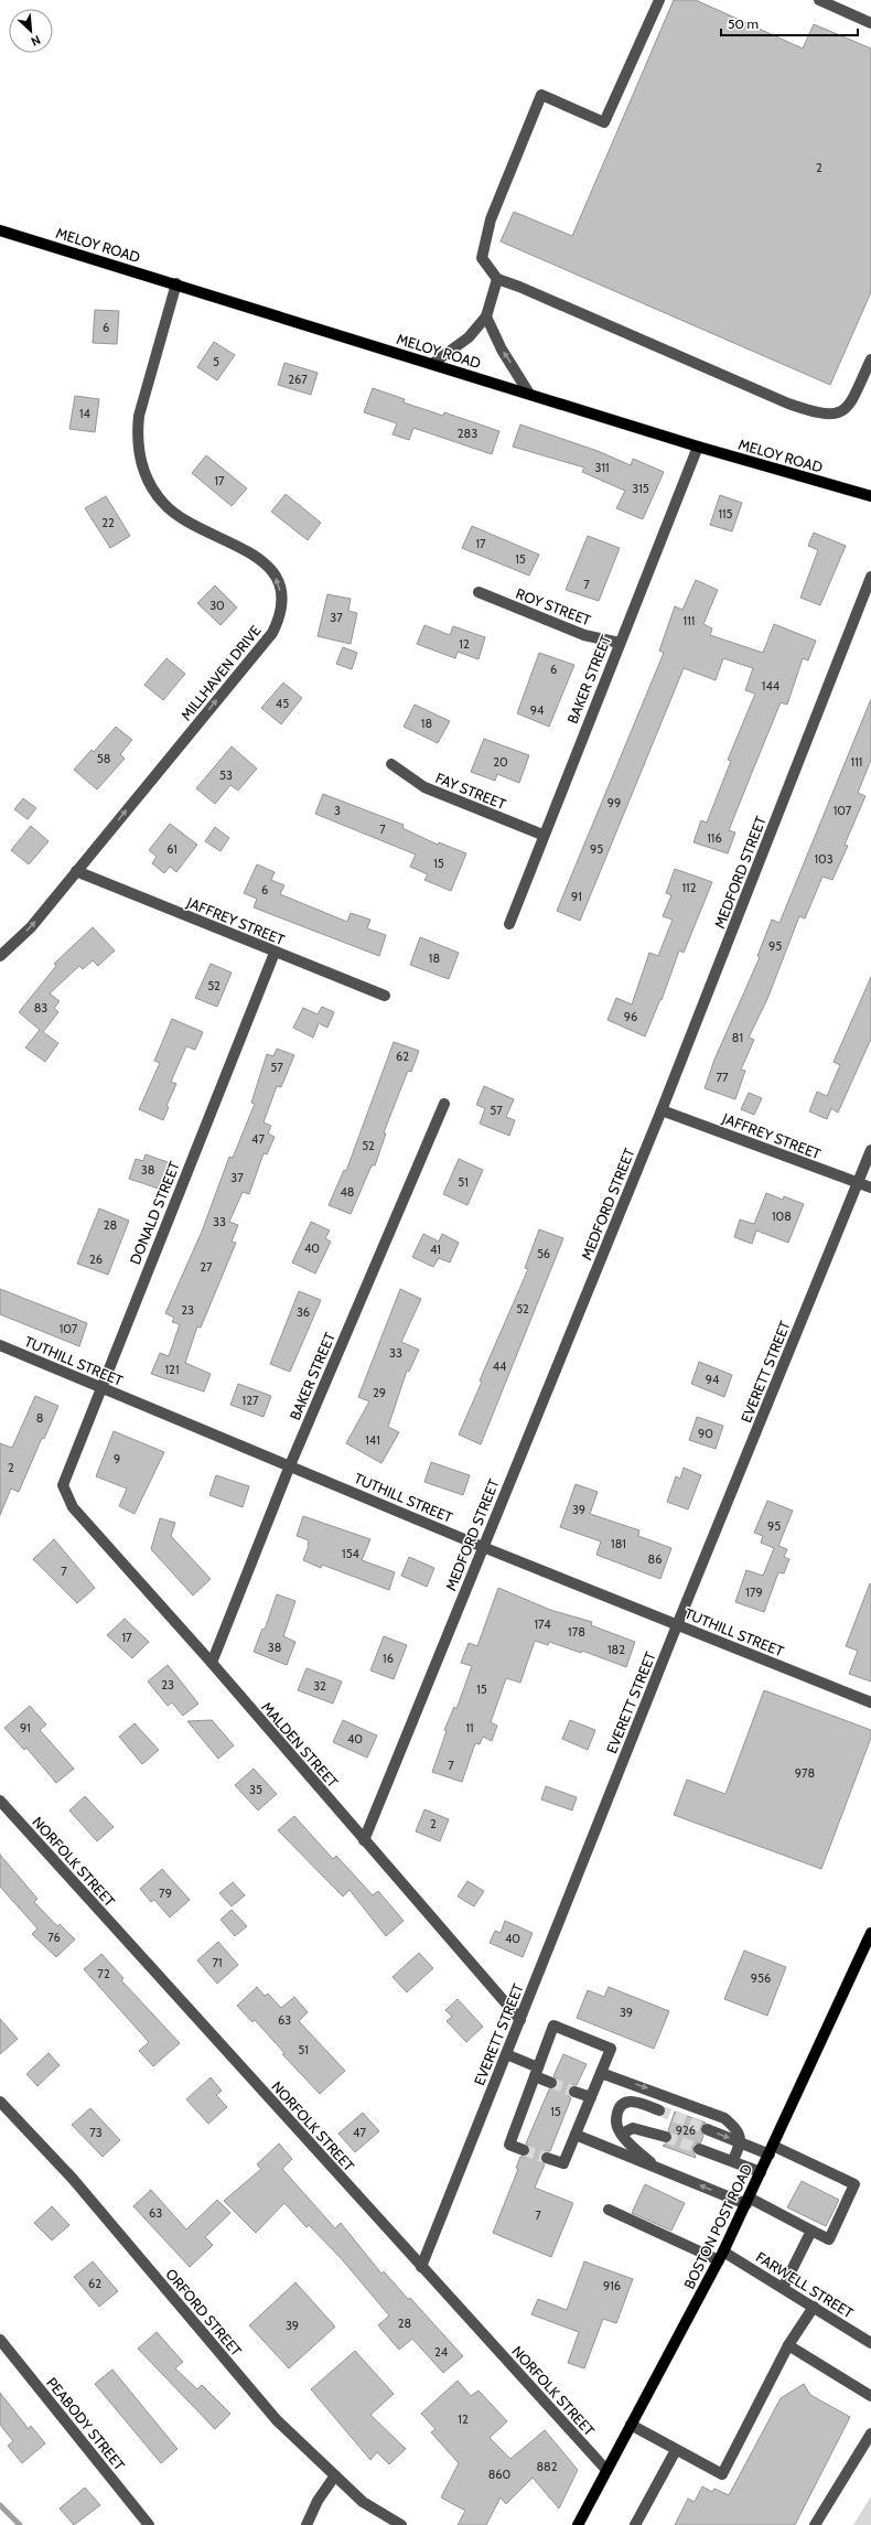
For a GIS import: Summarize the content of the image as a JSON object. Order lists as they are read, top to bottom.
{
  "streets": {
    "main road": ["MELOY ROAD", "BOSTON POST ROAD"],
    "street": [
      "ROY STREET",
      "MILLHAVEN DRIVE",
      "BAKER STREET",
      "FAY STREET",
      "MEDFORD STREET",
      "JAFFREY STREET",
      "DONALD STREET",
      "TUTHILL STREET",
      "EVERETT STREET",
      "MALDEN STREET",
      "NORFOLK STREET",
      "FARWELL STREET",
      "ORFORD STREET",
      "PEABODY STREET"
    ]
  },
  "crossings": [
    ["MELOY ROAD", "MILLHAVEN DRIVE"],
    ["MELOY ROAD", "BAKER STREET"],
    ["ROY STREET", "BAKER STREET"],
    ["MILLHAVEN DRIVE", "JAFFREY STREET"],
    ["BAKER STREET", "FAY STREET"],
    ["BAKER STREET", "TUTHILL STREET"],
    ["BAKER STREET", "MALDEN STREET"],
    ["MEDFORD STREET", "JAFFREY STREET"],
    ["MEDFORD STREET", "TUTHILL STREET"],
    ["MEDFORD STREET", "MALDEN STREET"],
    ["JAFFREY STREET", "DONALD STREET"],
    ["JAFFREY STREET", "EVERETT STREET"],
    ["DONALD STREET", "TUTHILL STREET"],
    ["DONALD STREET", "MALDEN STREET"],
    ["TUTHILL STREET", "EVERETT STREET"],
    ["EVERETT STREET", "MALDEN STREET"],
    ["EVERETT STREET", "NORFOLK STREET"],
    ["NORFOLK STREET", "BOSTON POST ROAD"],
    ["BOSTON POST ROAD", "FARWELL STREET"]
  ],
  "one_way": ["MILLHAVEN DRIVE"],
  "house_numbers": [
    "2",
    "6",
    "5",
    "267",
    "14",
    "283",
    "311",
    "17",
    "315",
    "115",
    "22",
    "17",
    "15",
    "7",
    "30",
    "37",
    "111",
    "12",
    "6",
    "144",
    "45",
    "94",
    "18",
    "58",
    "20",
    "111",
    "53",
    "99",
    "3",
    "107",
    "7",
    "116",
    "61",
    "95",
    "103",
    "15",
    "112",
    "6",
    "91",
    "95",
    "18",
    "52",
    "83",
    "96",
    "81",
    "62",
    "57",
    "77",
    "57",
    "47",
    "52",
    "38",
    "37",
    "51",
    "48",
    "108",
    "33",
    "28",
    "40",
    "41",
    "56",
    "26",
    "27",
    "52",
    "23",
    "36",
    "107",
    "33",
    "44",
    "121",
    "94",
    "29",
    "127",
    "8",
    "90",
    "141",
    "9",
    "2",
    "39",
    "95",
    "181",
    "154",
    "86",
    "7",
    "179",
    "174",
    "178",
    "17",
    "38",
    "182",
    "16",
    "23",
    "32",
    "15",
    "91",
    "11",
    "40",
    "7",
    "978",
    "35",
    "2",
    "79",
    "76",
    "40",
    "71",
    "72",
    "956",
    "39",
    "63",
    "51",
    "15",
    "926",
    "73",
    "47",
    "63",
    "7",
    "62",
    "916",
    "28",
    "39",
    "24",
    "12",
    "882",
    "860"
  ],
  "scale_bar": "50 m",
  "north": "bottom right"
}
